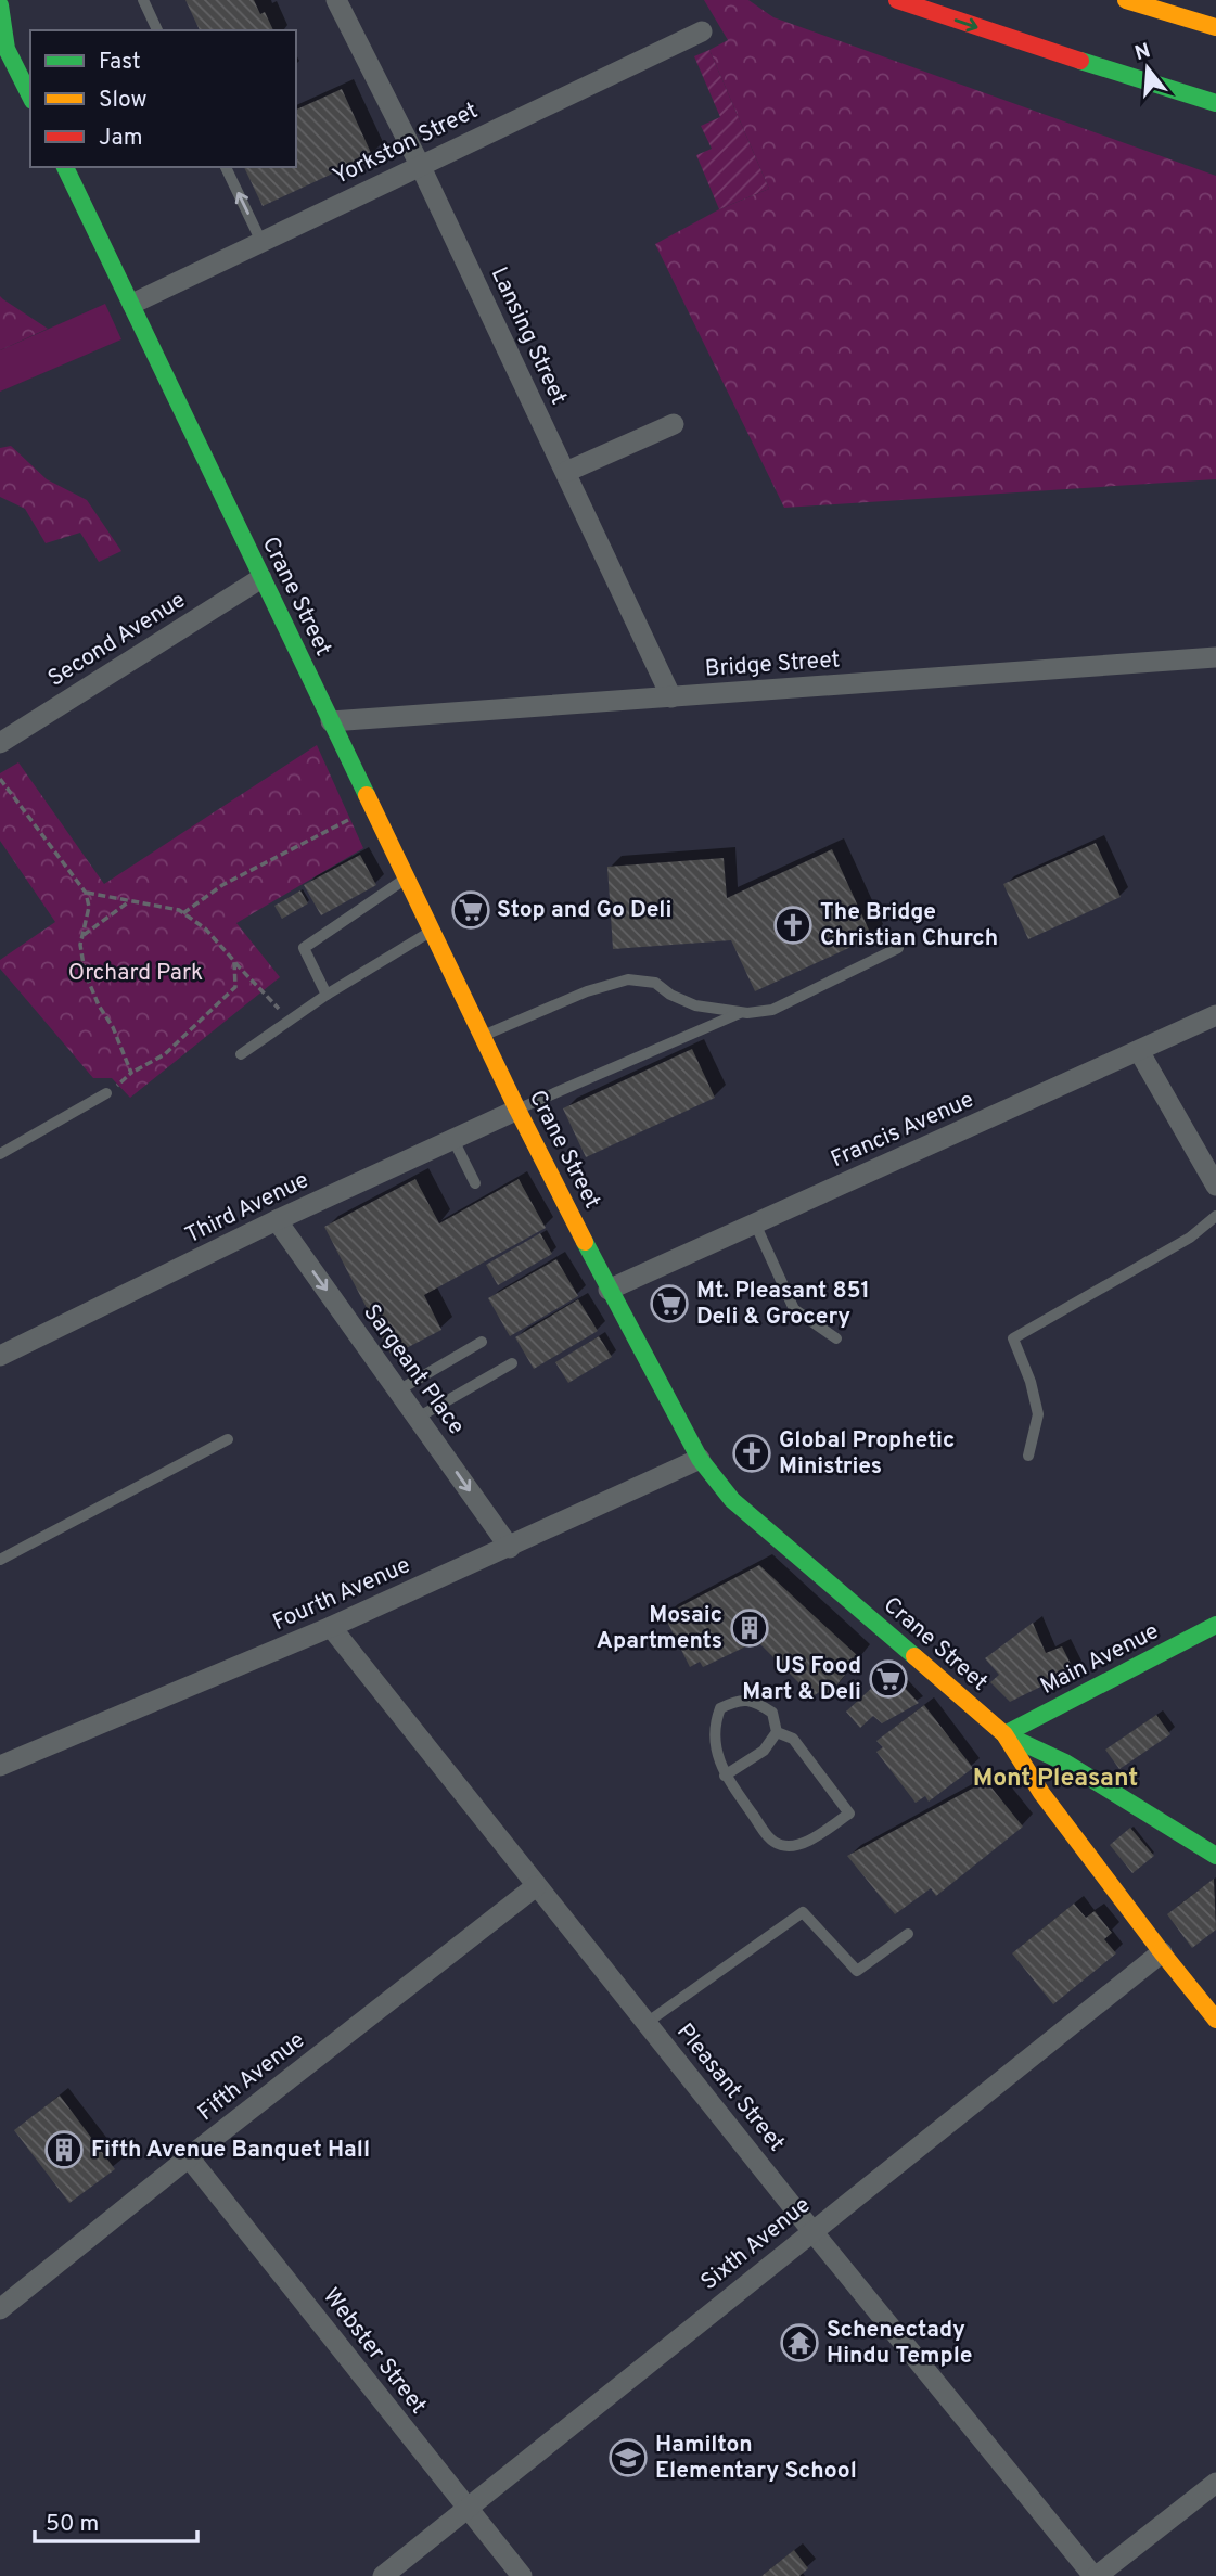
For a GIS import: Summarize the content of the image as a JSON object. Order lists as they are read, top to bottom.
{
  "streets": {
    "main road": ["Crane Street", "Main Avenue"],
    "street": [
      "Yorkston Street",
      "Lansing Street",
      "Second Avenue",
      "Bridge Street",
      "Francis Avenue",
      "Third Avenue",
      "Sargeant Place",
      "Fourth Avenue",
      "Fifth Avenue",
      "Pleasant Street",
      "Sixth Avenue",
      "Webster Street"
    ]
  },
  "crossings": [
    ["Yorkston Street", "Lansing Street"],
    ["Yorkston Street", "Crane Street"],
    ["Lansing Street", "Bridge Street"],
    ["Crane Street", "Second Avenue"],
    ["Crane Street", "Bridge Street"],
    ["Crane Street", "Francis Avenue"],
    ["Crane Street", "Third Avenue"],
    ["Crane Street", "Fourth Avenue"],
    ["Crane Street", "Main Avenue"],
    ["Crane Street", "Sixth Avenue"],
    ["Third Avenue", "Sargeant Place"],
    ["Sargeant Place", "Fourth Avenue"],
    ["Fourth Avenue", "Pleasant Street"],
    ["Fifth Avenue", "Pleasant Street"],
    ["Fifth Avenue", "Webster Street"],
    ["Pleasant Street", "Sixth Avenue"],
    ["Sixth Avenue", "Webster Street"]
  ],
  "one_way": ["Sargeant Place"],
  "districts": ["Mont Pleasant"],
  "parks": ["Orchard Park"],
  "places": {
    "supermarket": ["Stop and Go Deli", "Mt. Pleasant 851 Deli & Grocery", "US Food Mart & Deli"],
    "church": ["The Bridge Christian Church", "Global Prophetic Ministries"],
    "building": ["Mosaic Apartments", "Fifth Avenue Banquet Hall"],
    "temple": ["Schenectady Hindu Temple"],
    "school or university": ["Hamilton Elementary School"]
  },
  "legend": ["Fast", "Slow", "Jam"],
  "scale_bar": "50 m",
  "north": "top"
}
